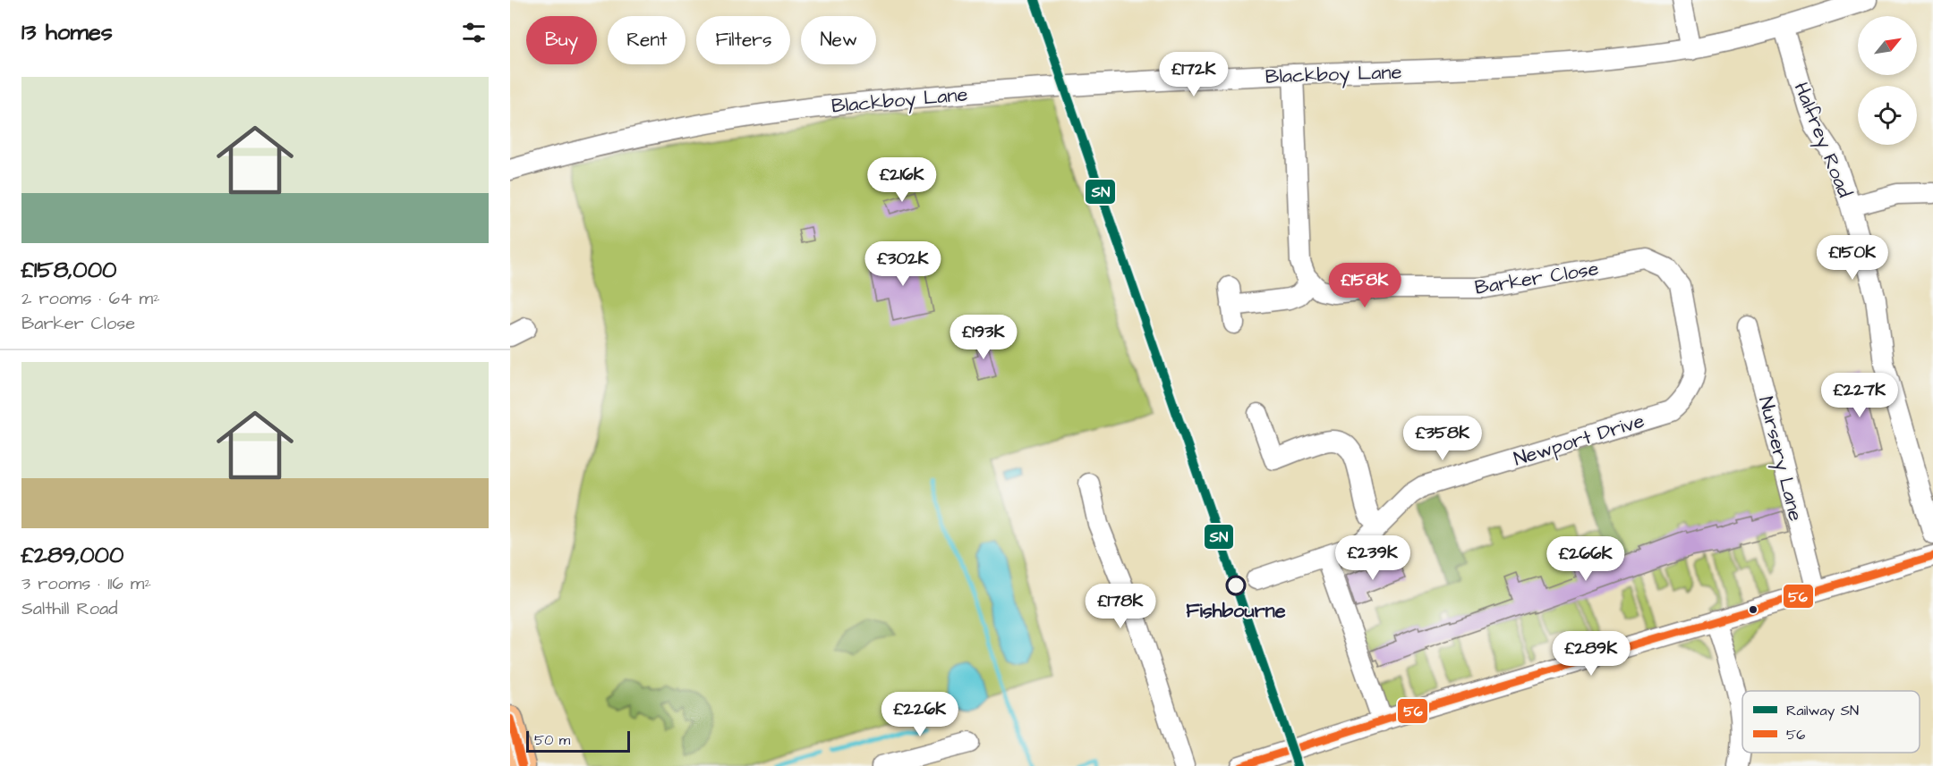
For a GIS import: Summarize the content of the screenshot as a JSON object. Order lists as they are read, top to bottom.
{
  "streets": {
    "street": [
      "Blackboy Lane",
      "Halfrey Road",
      "Barker Close",
      "Newport Drive",
      "Nursery Lane"
    ]
  },
  "crossings": [
    ["Blackboy Lane", "Halfrey Road"],
    ["Barker Close", "Newport Drive"]
  ],
  "places": ["Fishbourne"],
  "lines": ["rail line SN", "transit line 56"],
  "legend": ["Railway SN", "56"],
  "scale_bar": "50 m",
  "north": "top right",
  "page": {
    "heading": "13 homes",
    "chip": [
      "Buy",
      "Rent",
      "Filters",
      "New"
    ],
    "price": [
      "£172K",
      "£216K",
      "£150K",
      "£302K",
      "£158K",
      "£193K",
      "£227K",
      "£358K",
      "£239K",
      "£266K",
      "£178K",
      "£289K",
      "£226K"
    ],
    "list": [
      {
        "name": "£158,000",
        "note": "2 rooms · 64 m² · Barker Close"
      },
      {
        "name": "£289,000",
        "note": "3 rooms · 116 m² · Salthill Road"
      }
    ],
    "scale": "50 m"
  }
}
